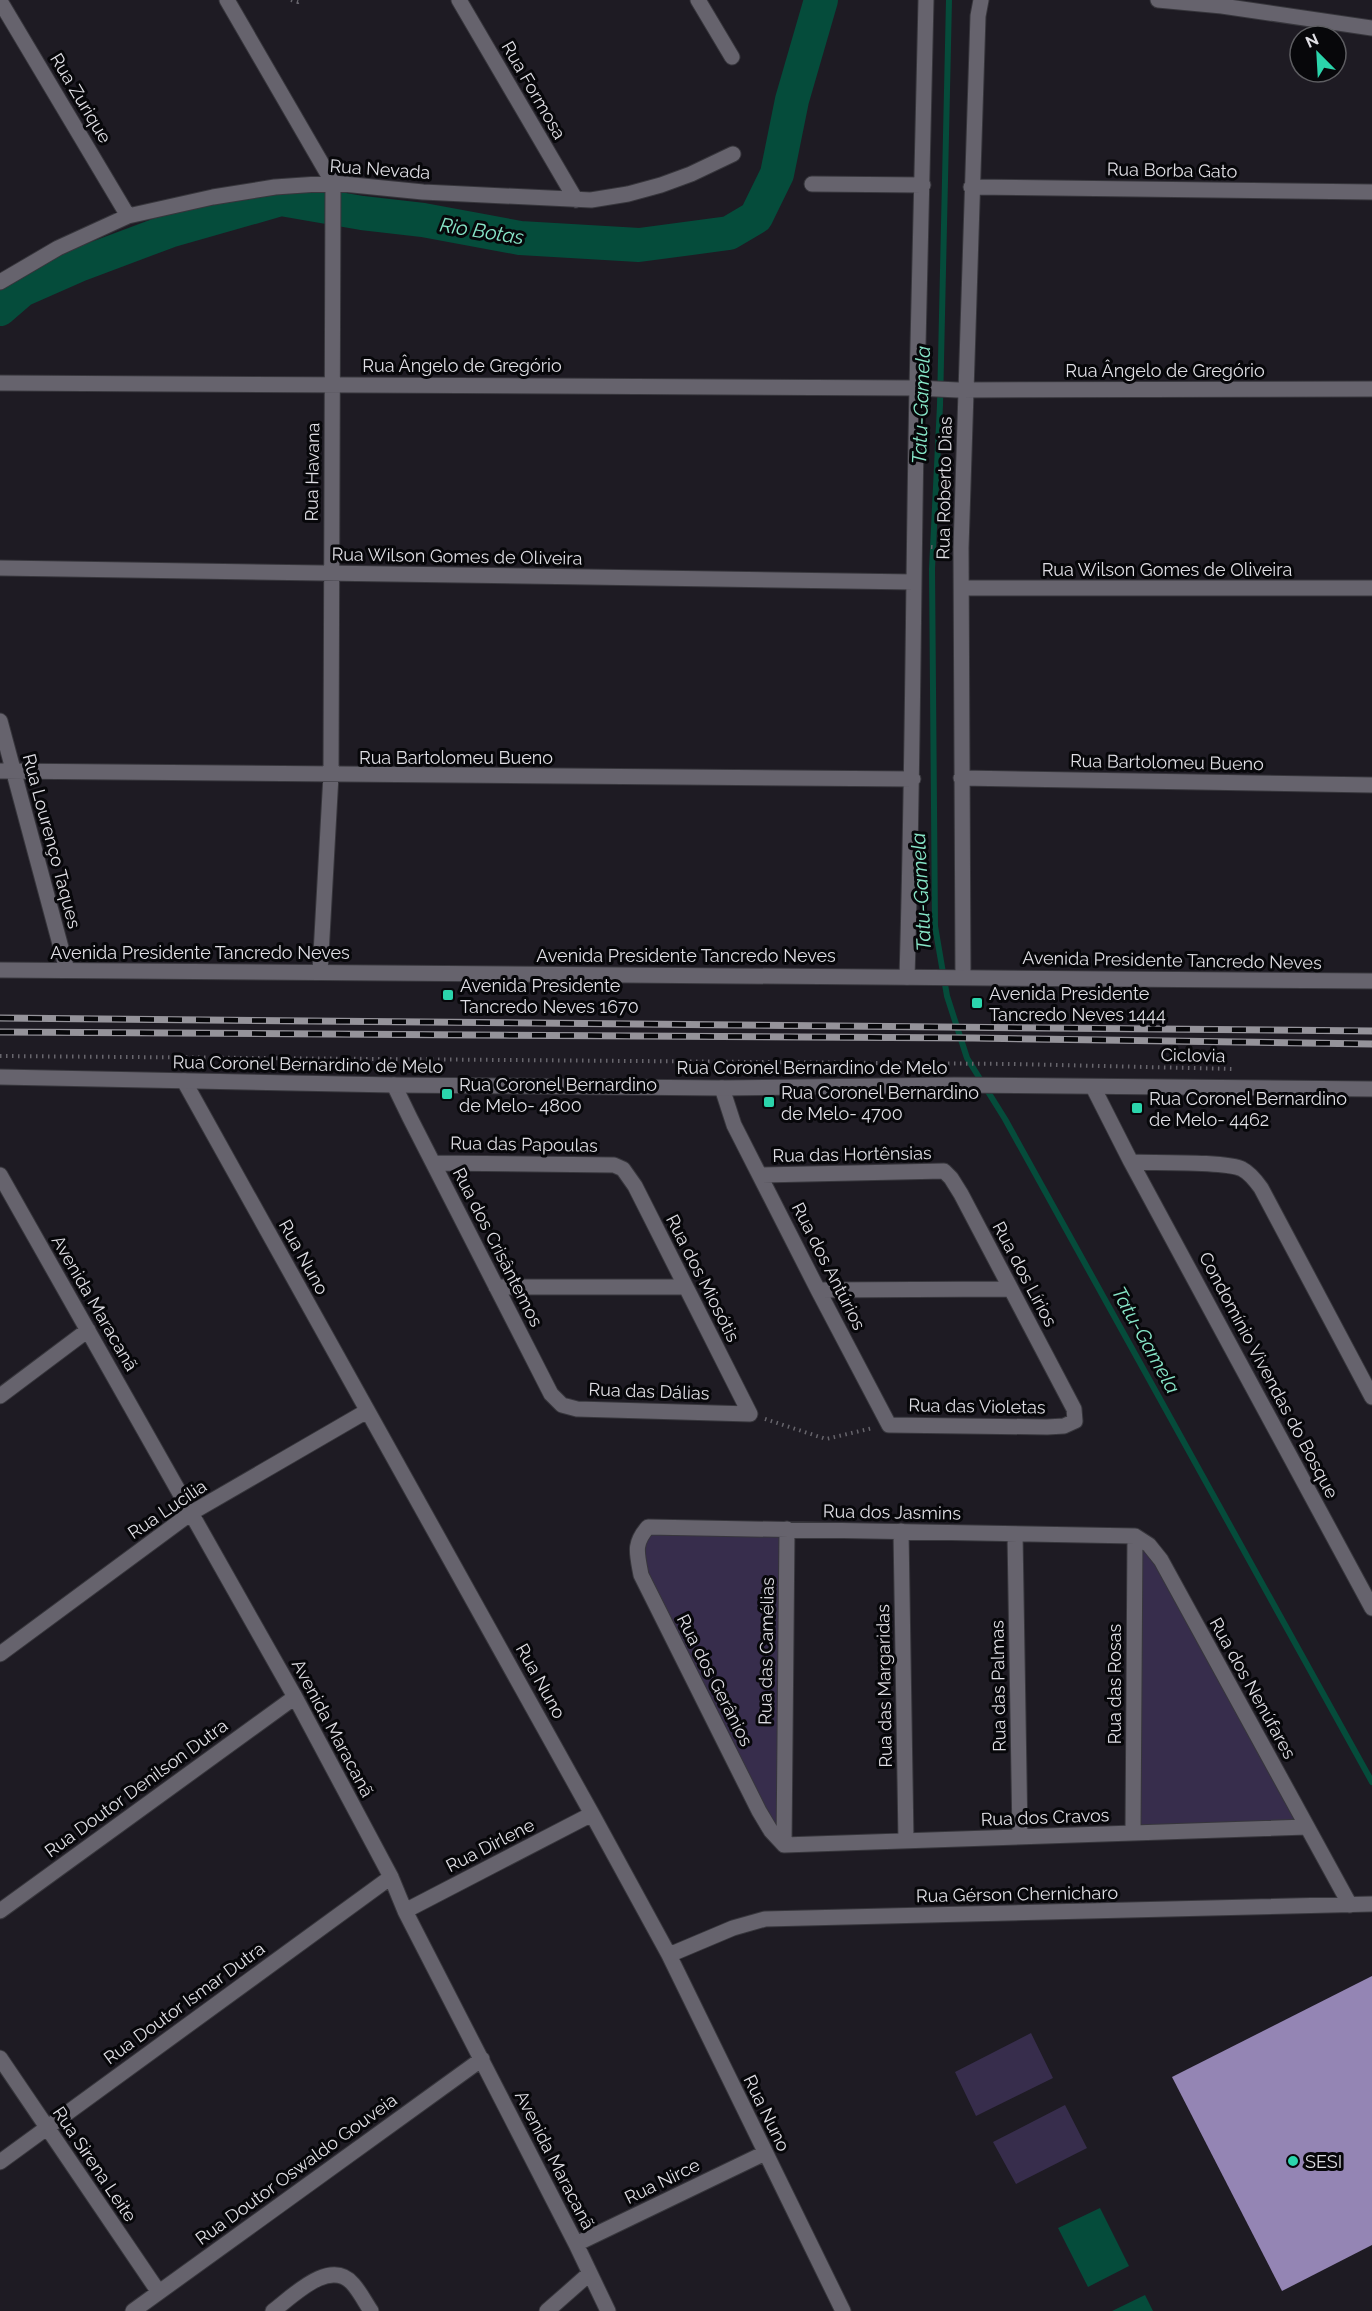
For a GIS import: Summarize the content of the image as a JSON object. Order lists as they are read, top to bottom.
{
  "streets": {
    "street": [
      "Rua Formosa",
      "Rua Zurique",
      "Rua Nevada",
      "Rua Borba Gato",
      "Rua Ângelo de Gregório",
      "Rua Havana",
      "Rua Roberto Dias",
      "Rua Wilson Gomes de Oliveira",
      "Rua Bartolomeu Bueno",
      "Rua Lourenço Taques",
      "Avenida Presidente Tancredo Neves",
      "Rua Coronel Bernardino de Melo",
      "Rua das Papoulas",
      "Rua das Hortênsias",
      "Rua dos Crisântemos",
      "Rua Nuno",
      "Rua dos Antúrios",
      "Rua dos Lírios",
      "Rua dos Miosótis",
      "Avenida Maracanã",
      "Condomínio Vivendas do Bosque",
      "Rua das Dálias",
      "Rua das Violetas",
      "Rua Lucília",
      "Rua dos Jasmins",
      "Rua das Camélias",
      "Rua dos Gerânios",
      "Rua das Rosas",
      "Rua das Margaridas",
      "Rua das Palmas",
      "Rua dos Nenúfares",
      "Rua Doutor Denilson Dutra",
      "Rua dos Cravos",
      "Rua Dirlene",
      "Rua Gérson Chernicharo",
      "Rua Doutor Ismar Dutra",
      "Rua Sirena Leite",
      "Rua Doutor Oswaldo Gouveia",
      "Rua Nirce"
    ],
    "path": ["Ciclovia"]
  },
  "crossings": [
    ["Rua Formosa", "Rua Nevada"],
    ["Rua Zurique", "Rua Nevada"],
    ["Rua Nevada", "Rua Havana"],
    ["Rua Borba Gato", "Rua Roberto Dias"],
    ["Rua Ângelo de Gregório", "Rua Havana"],
    ["Rua Ângelo de Gregório", "Rua Roberto Dias"],
    ["Rua Havana", "Rua Wilson Gomes de Oliveira"],
    ["Rua Havana", "Rua Bartolomeu Bueno"],
    ["Rua Havana", "Avenida Presidente Tancredo Neves"],
    ["Rua Roberto Dias", "Rua Wilson Gomes de Oliveira"],
    ["Rua Roberto Dias", "Rua Bartolomeu Bueno"],
    ["Rua Roberto Dias", "Avenida Presidente Tancredo Neves"],
    ["Rua Bartolomeu Bueno", "Rua Lourenço Taques"],
    ["Rua Lourenço Taques", "Avenida Presidente Tancredo Neves"],
    ["Rua Coronel Bernardino de Melo", "Rua dos Crisântemos"],
    ["Rua Coronel Bernardino de Melo", "Rua Nuno"],
    ["Rua Coronel Bernardino de Melo", "Rua dos Antúrios"],
    ["Rua Coronel Bernardino de Melo", "Condomínio Vivendas do Bosque"],
    ["Rua das Papoulas", "Rua dos Crisântemos"],
    ["Rua das Papoulas", "Rua dos Miosótis"],
    ["Rua das Hortênsias", "Rua dos Antúrios"],
    ["Rua das Hortênsias", "Rua dos Lírios"],
    ["Rua dos Crisântemos", "Rua das Dálias"],
    ["Rua Nuno", "Rua Lucília"],
    ["Rua Nuno", "Rua Dirlene"],
    ["Rua Nuno", "Rua Gérson Chernicharo"],
    ["Rua Nuno", "Rua Nirce"],
    ["Rua dos Antúrios", "Rua das Violetas"],
    ["Rua dos Lírios", "Rua das Violetas"],
    ["Rua dos Miosótis", "Rua das Dálias"],
    ["Avenida Maracanã", "Rua Lucília"],
    ["Avenida Maracanã", "Rua Doutor Denilson Dutra"],
    ["Avenida Maracanã", "Rua Dirlene"],
    ["Avenida Maracanã", "Rua Doutor Ismar Dutra"],
    ["Avenida Maracanã", "Rua Doutor Oswaldo Gouveia"],
    ["Avenida Maracanã", "Rua Nirce"],
    ["Rua dos Jasmins", "Rua das Camélias"],
    ["Rua dos Jasmins", "Rua dos Gerânios"],
    ["Rua dos Jasmins", "Rua das Rosas"],
    ["Rua dos Jasmins", "Rua das Margaridas"],
    ["Rua dos Jasmins", "Rua das Palmas"],
    ["Rua dos Jasmins", "Rua dos Nenúfares"],
    ["Rua das Camélias", "Rua dos Gerânios"],
    ["Rua das Camélias", "Rua dos Cravos"],
    ["Rua dos Gerânios", "Rua dos Cravos"],
    ["Rua das Rosas", "Rua dos Nenúfares"],
    ["Rua das Rosas", "Rua dos Cravos"],
    ["Rua das Margaridas", "Rua dos Cravos"],
    ["Rua das Palmas", "Rua dos Cravos"],
    ["Rua dos Nenúfares", "Rua dos Cravos"],
    ["Rua dos Nenúfares", "Rua Gérson Chernicharo"],
    ["Rua Doutor Ismar Dutra", "Rua Sirena Leite"],
    ["Rua Sirena Leite", "Rua Doutor Oswaldo Gouveia"]
  ],
  "water": ["Rio Botas", "Tatu-Gamela"],
  "places": {
    "transit": [
      "Avenida Presidente Tancredo Neves 1670",
      "Avenida Presidente Tancredo Neves 1444",
      "Rua Coronel Bernardino de Melo- 4800",
      "Rua Coronel Bernardino de Melo- 4700",
      "Rua Coronel Bernardino de Melo- 4462"
    ],
    "other": ["SESI"]
  },
  "north": "top left"
}
